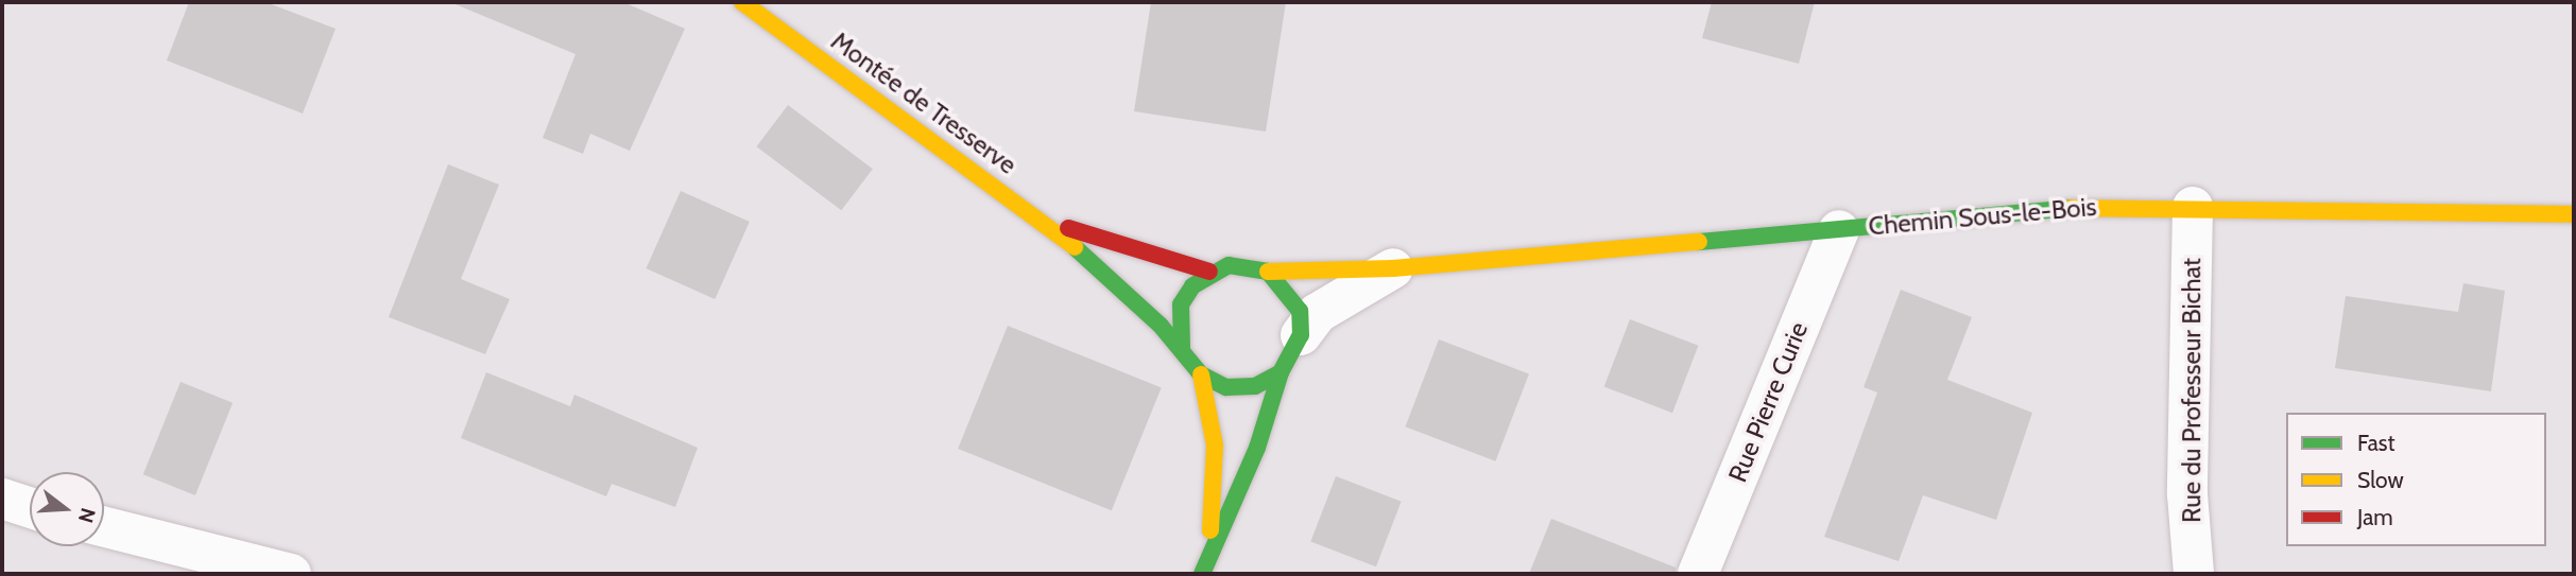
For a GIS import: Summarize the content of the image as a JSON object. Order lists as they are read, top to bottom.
{
  "streets": {
    "street": [
      "Montée de Tresserve",
      "Chemin Sous-le-Bois",
      "Rue du Professeur Bichat",
      "Rue Pierre Curie"
    ]
  },
  "crossings": [
    ["Chemin Sous-le-Bois", "Rue du Professeur Bichat"],
    ["Chemin Sous-le-Bois", "Rue Pierre Curie"]
  ],
  "legend": ["Fast", "Slow", "Jam"],
  "north": "right"
}
